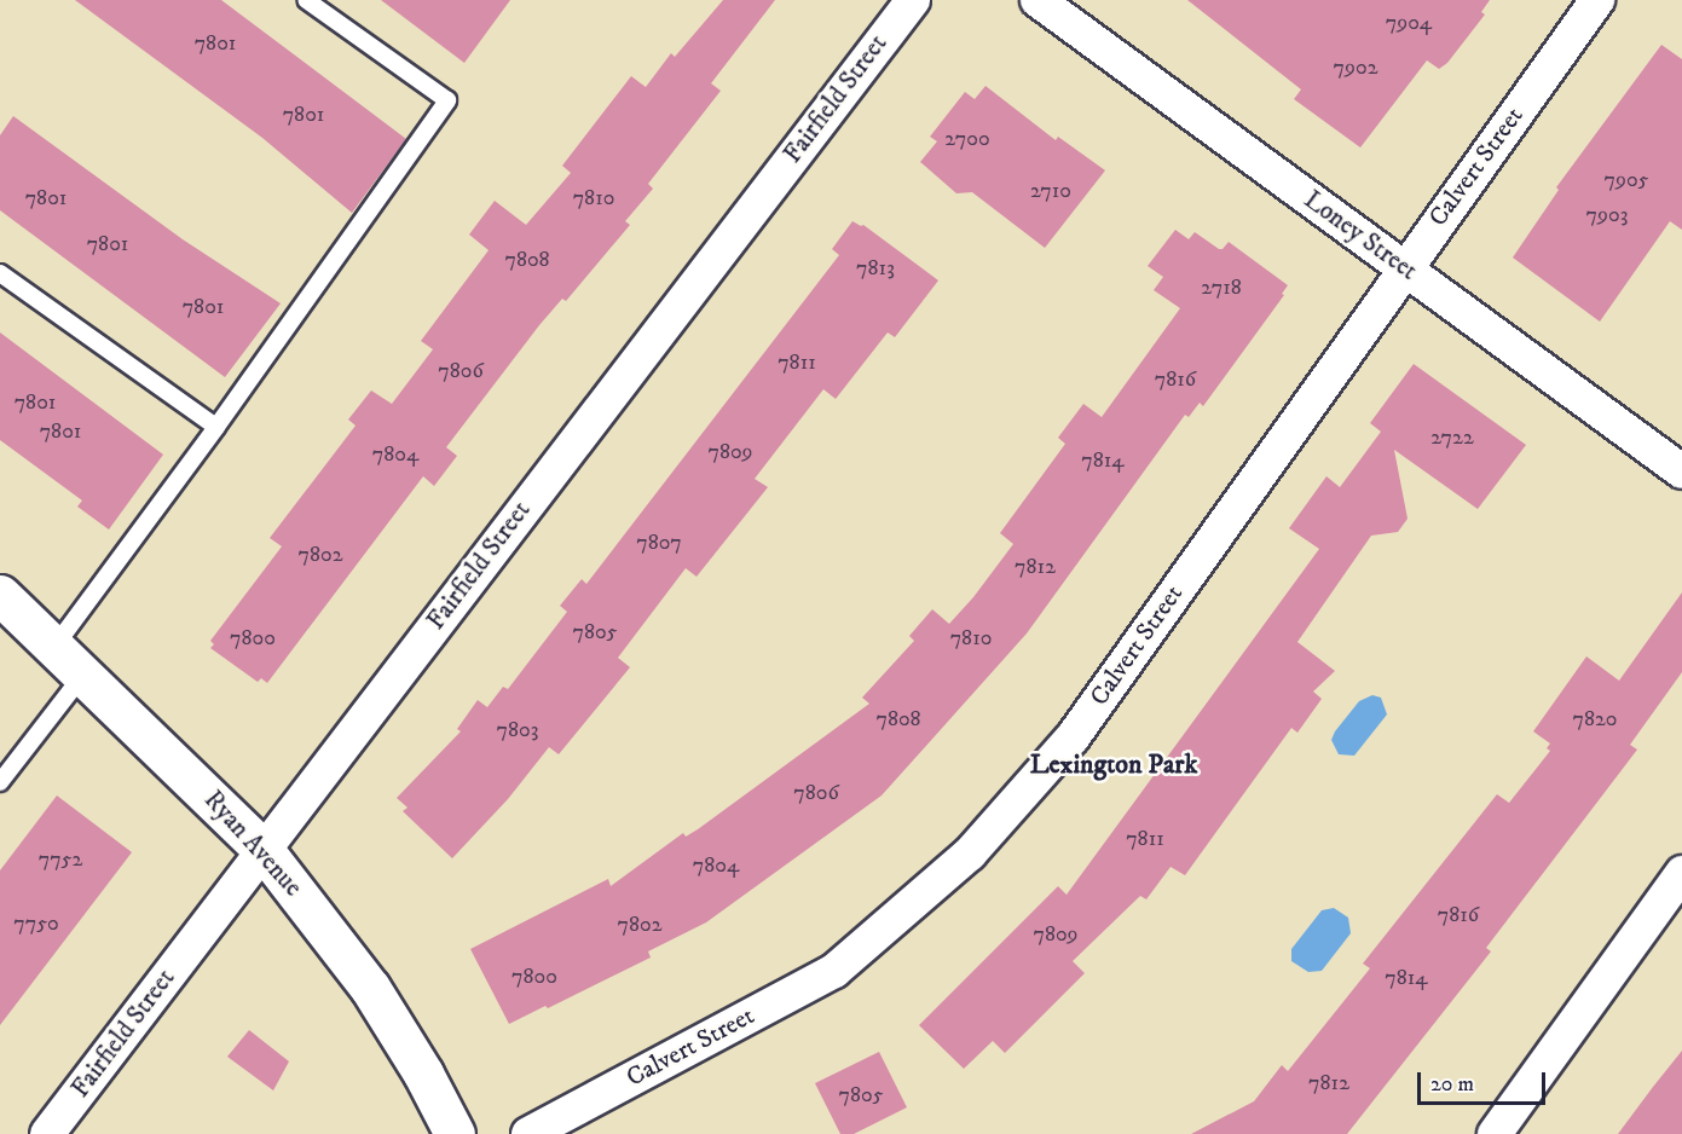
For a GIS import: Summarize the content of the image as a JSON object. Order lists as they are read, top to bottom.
{
  "streets": {
    "street": [
      "Fairfield Street",
      "Calvert Street",
      "Loney Street",
      "Ryan Avenue"
    ]
  },
  "crossings": [
    ["Fairfield Street", "Ryan Avenue"],
    ["Calvert Street", "Loney Street"]
  ],
  "districts": ["Lexington Park"],
  "house_numbers": [
    "7904",
    "7801",
    "7902",
    "7801",
    "2700",
    "7905",
    "2710",
    "7801",
    "7810",
    "7903",
    "7801",
    "7808",
    "7813",
    "2718",
    "7801",
    "7811",
    "7806",
    "7816",
    "7801",
    "7801",
    "2722",
    "7809",
    "7804",
    "7814",
    "7807",
    "7802",
    "7812",
    "7805",
    "7800",
    "7810",
    "7808",
    "7820",
    "7803",
    "7806",
    "7811",
    "7752",
    "7804",
    "7816",
    "7750",
    "7802",
    "7809",
    "7800",
    "7814",
    "7812",
    "7805"
  ],
  "scale_bar": "20 m"
}
